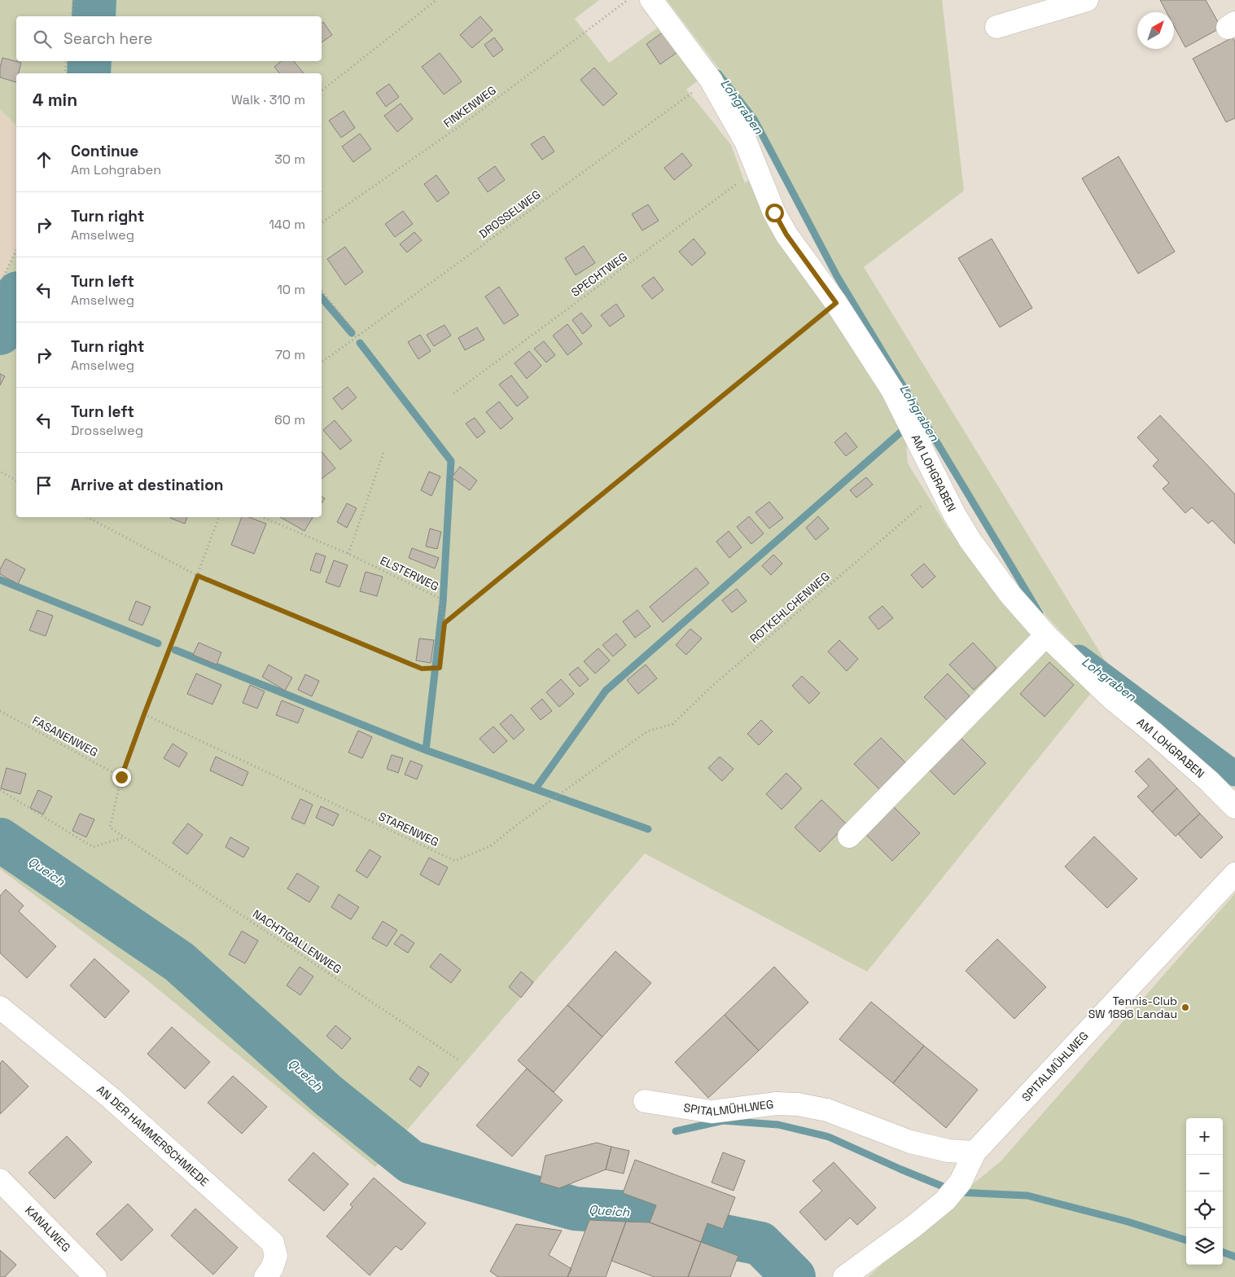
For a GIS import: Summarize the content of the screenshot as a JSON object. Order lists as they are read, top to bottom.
{
  "streets": {
    "street": [
      "AM LOHGRABEN",
      "SPITALMÜHLWEG",
      "AN DER HAMMERSCHMIEDE",
      "KANALWEG"
    ],
    "path": [
      "FINKENWEG",
      "DROSSELWEG",
      "SPECHTWEG",
      "ELSTERWEG",
      "ROTKEHLCHENWEG",
      "FASANENWEG",
      "STARENWEG",
      "NACHTIGALLENWEG"
    ]
  },
  "crossings": [
    ["DROSSELWEG", "AM LOHGRABEN"],
    ["SPECHTWEG", "AM LOHGRABEN"],
    ["AM LOHGRABEN", "ROTKEHLCHENWEG"],
    ["ROTKEHLCHENWEG", "STARENWEG"]
  ],
  "water": ["Lohgraben", "Queich"],
  "places": ["Tennis-Club SW 1896 Landau"],
  "north": "top right",
  "page": {
    "search": "Search here",
    "heading": ["4 min", "Walk · 310 m"],
    "list": [
      ["Continue", "Am Lohgraben", "30 m"],
      ["Turn right", "Amselweg", "140 m"],
      ["Turn left", "Amselweg", "10 m"],
      ["Turn right", "Amselweg", "70 m"],
      ["Turn left", "Drosselweg", "60 m"],
      "Arrive at destination"
    ],
    "map_buttons": ["+", "−"]
  }
}
